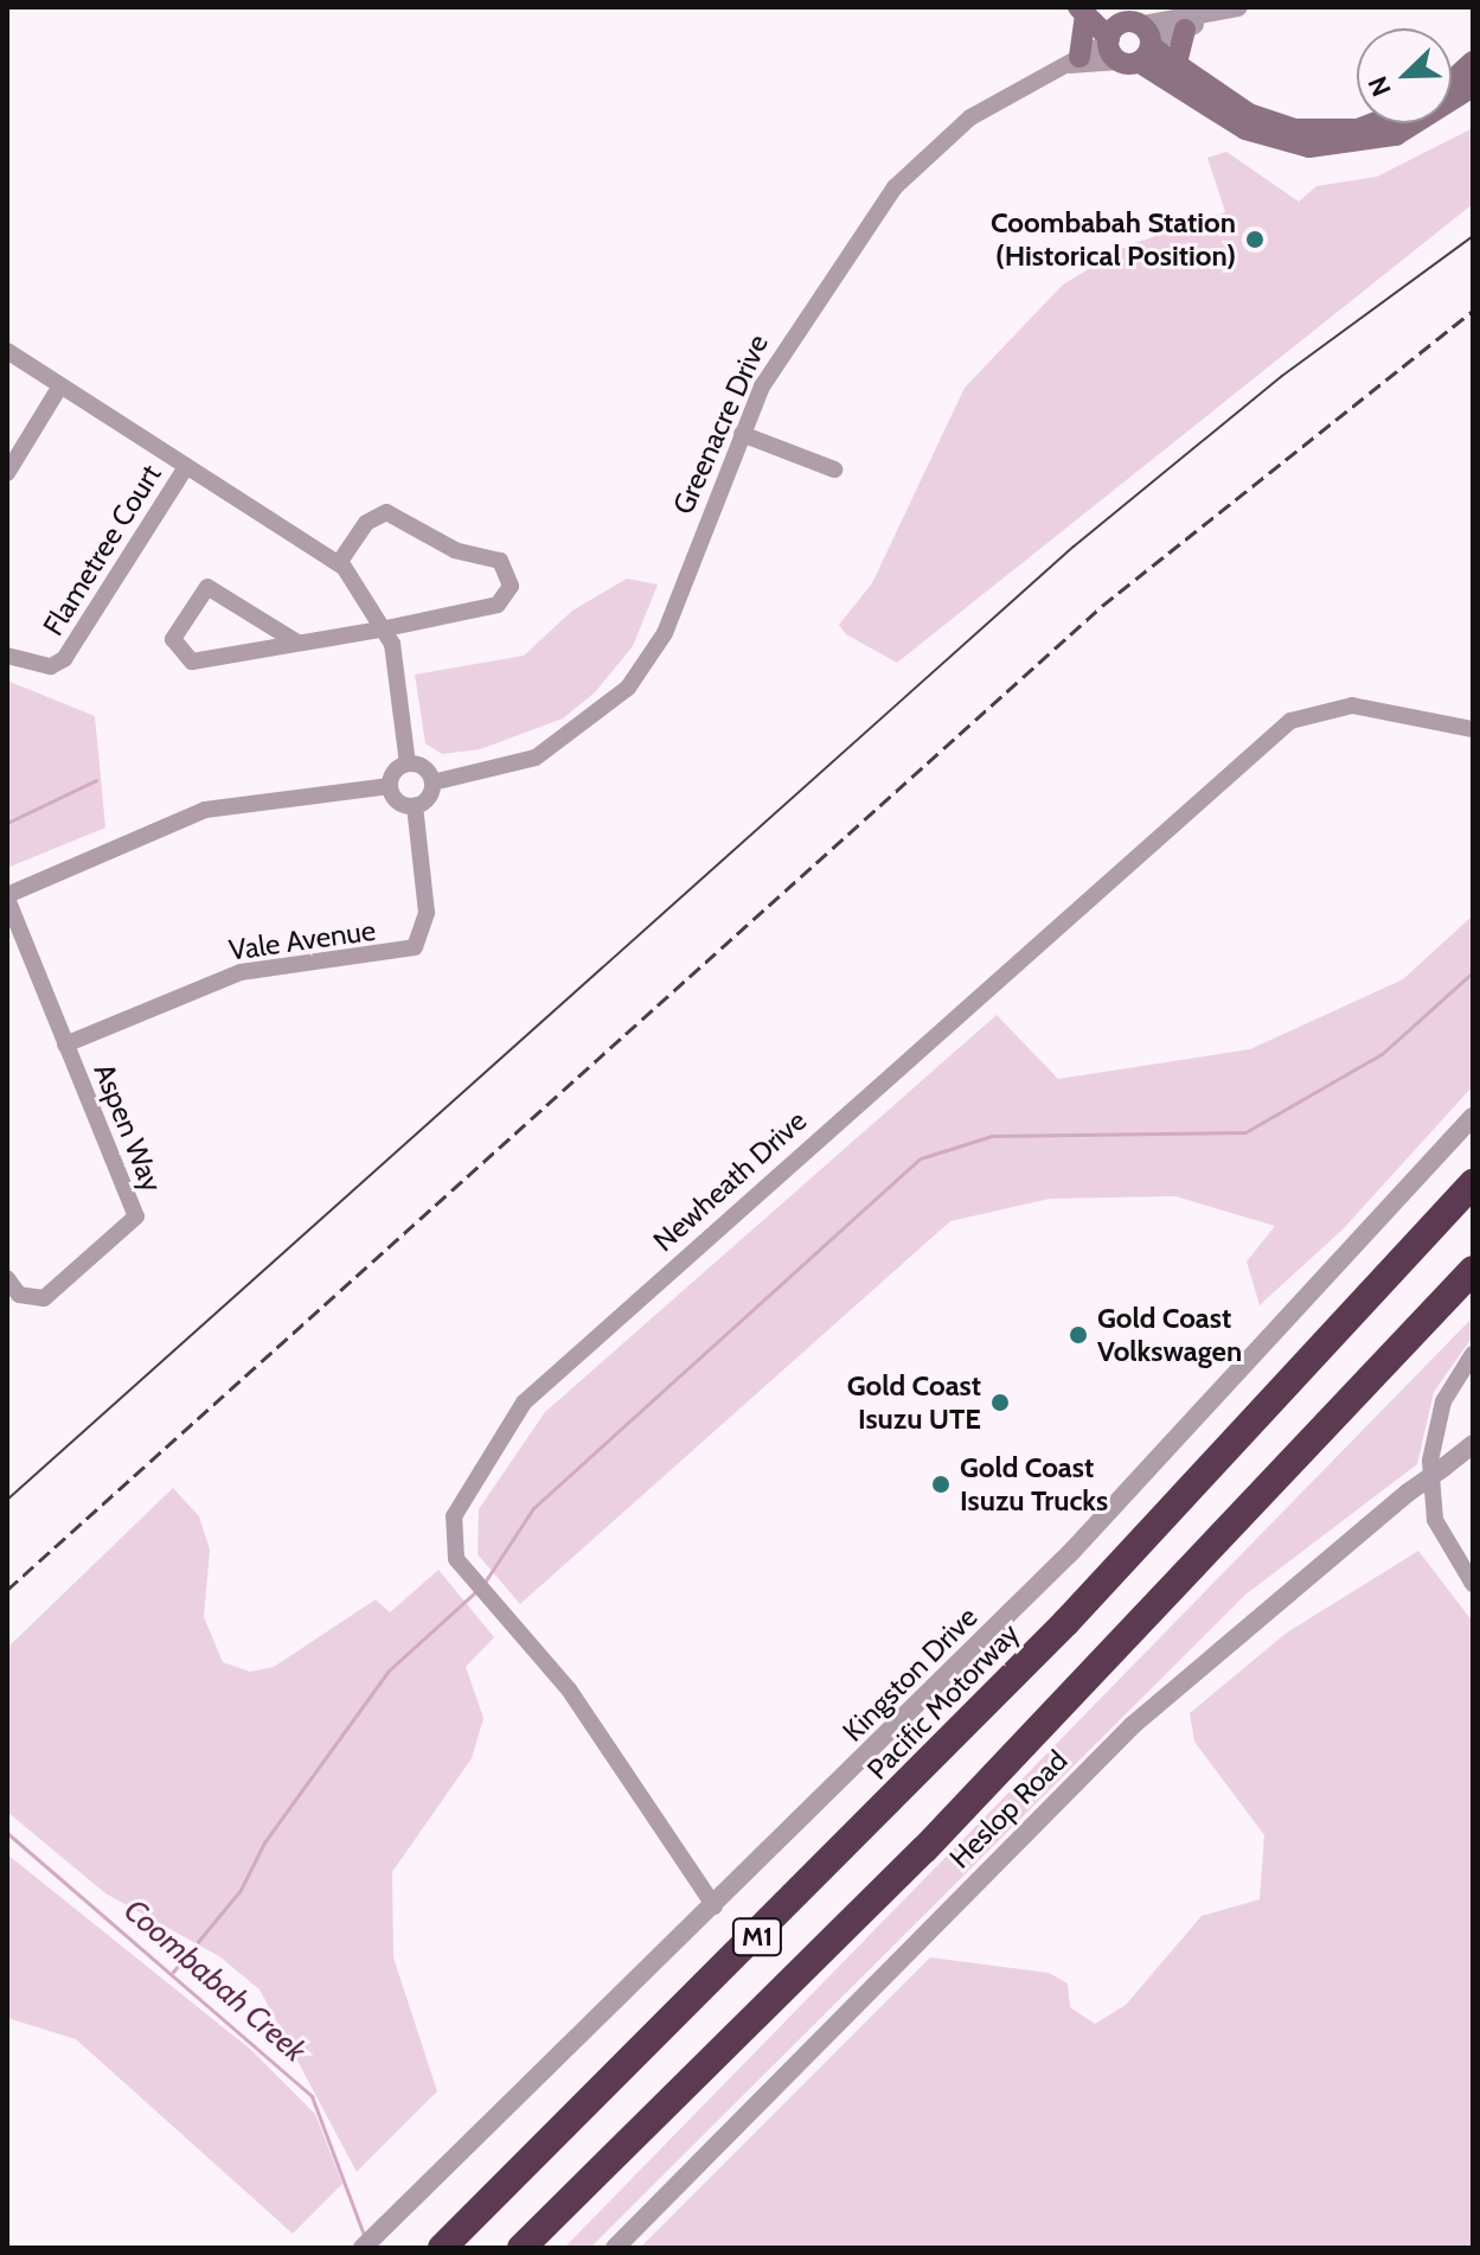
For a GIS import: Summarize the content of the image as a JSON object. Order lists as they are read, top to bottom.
{
  "streets": {
    "highway": ["Pacific Motorway", "M1"],
    "street": [
      "Greenacre Drive",
      "Flametree Court",
      "Vale Avenue",
      "Aspen Way",
      "Newheath Drive",
      "Kingston Drive",
      "Heslop Road"
    ]
  },
  "crossings": [
    ["Vale Avenue", "Aspen Way"],
    ["Newheath Drive", "Kingston Drive"]
  ],
  "water": ["Coombabah Creek"],
  "places": [
    "Coombabah Station (Historical Position)",
    "Gold Coast Volkswagen",
    "Gold Coast Isuzu UTE",
    "Gold Coast Isuzu Trucks"
  ],
  "north": "bottom left"
}
